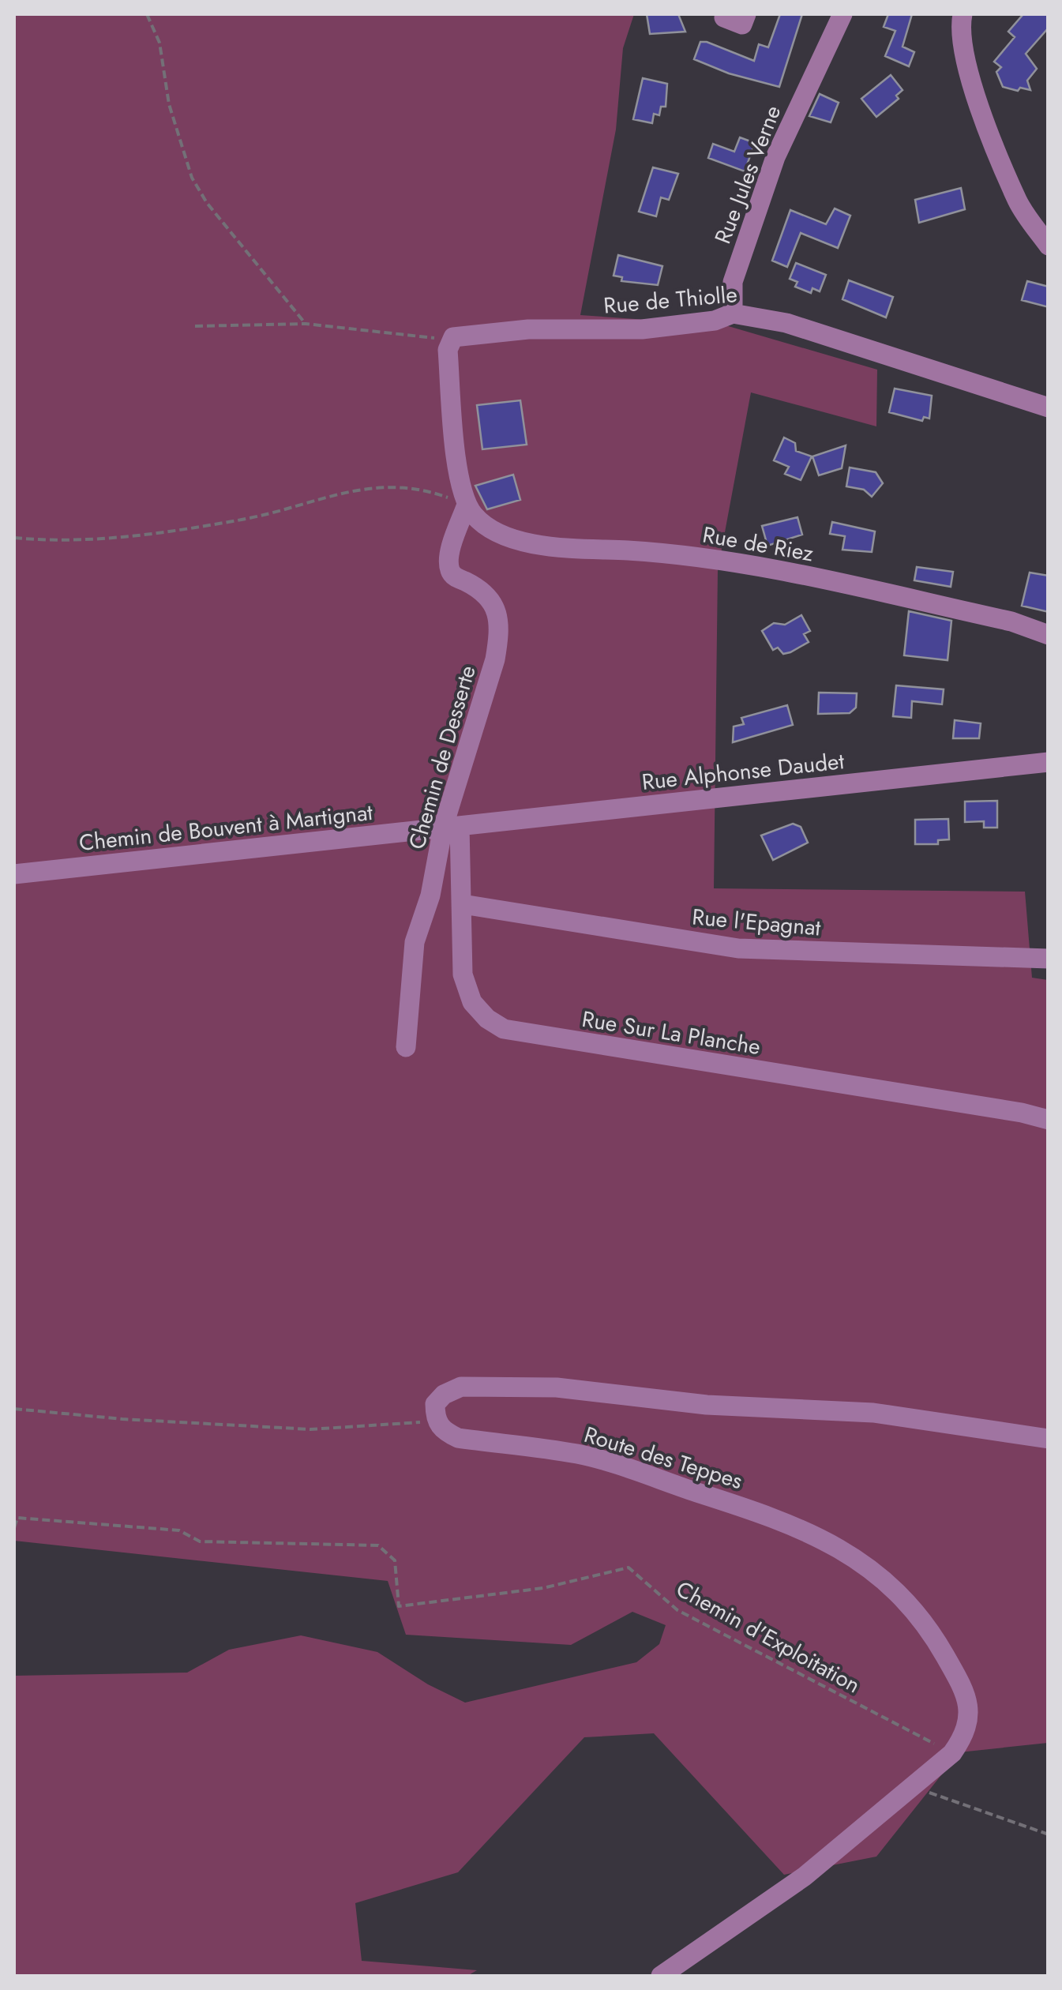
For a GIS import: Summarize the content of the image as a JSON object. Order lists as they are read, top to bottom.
{
  "streets": {
    "street": [
      "Rue Jules Verne",
      "Rue de Thiolle",
      "Rue de Riez",
      "Chemin de Desserte",
      "Rue Alphonse Daudet",
      "Chemin de Bouvent à Martignat",
      "Rue l'Epagnat",
      "Rue Sur La Planche",
      "Route des Teppes"
    ],
    "path": ["Chemin d'Exploitation"]
  },
  "crossings": [
    ["Rue Jules Verne", "Rue de Thiolle"],
    ["Rue de Riez", "Chemin de Desserte"],
    ["Chemin de Desserte", "Rue Alphonse Daudet"],
    ["Chemin de Desserte", "Chemin de Bouvent à Martignat"],
    ["Chemin de Desserte", "Rue Sur La Planche"],
    ["Rue Alphonse Daudet", "Chemin de Bouvent à Martignat"],
    ["Rue Alphonse Daudet", "Rue Sur La Planche"],
    ["Chemin de Bouvent à Martignat", "Rue Sur La Planche"],
    ["Rue l'Epagnat", "Rue Sur La Planche"],
    ["Route des Teppes", "Chemin d'Exploitation"]
  ]
}
